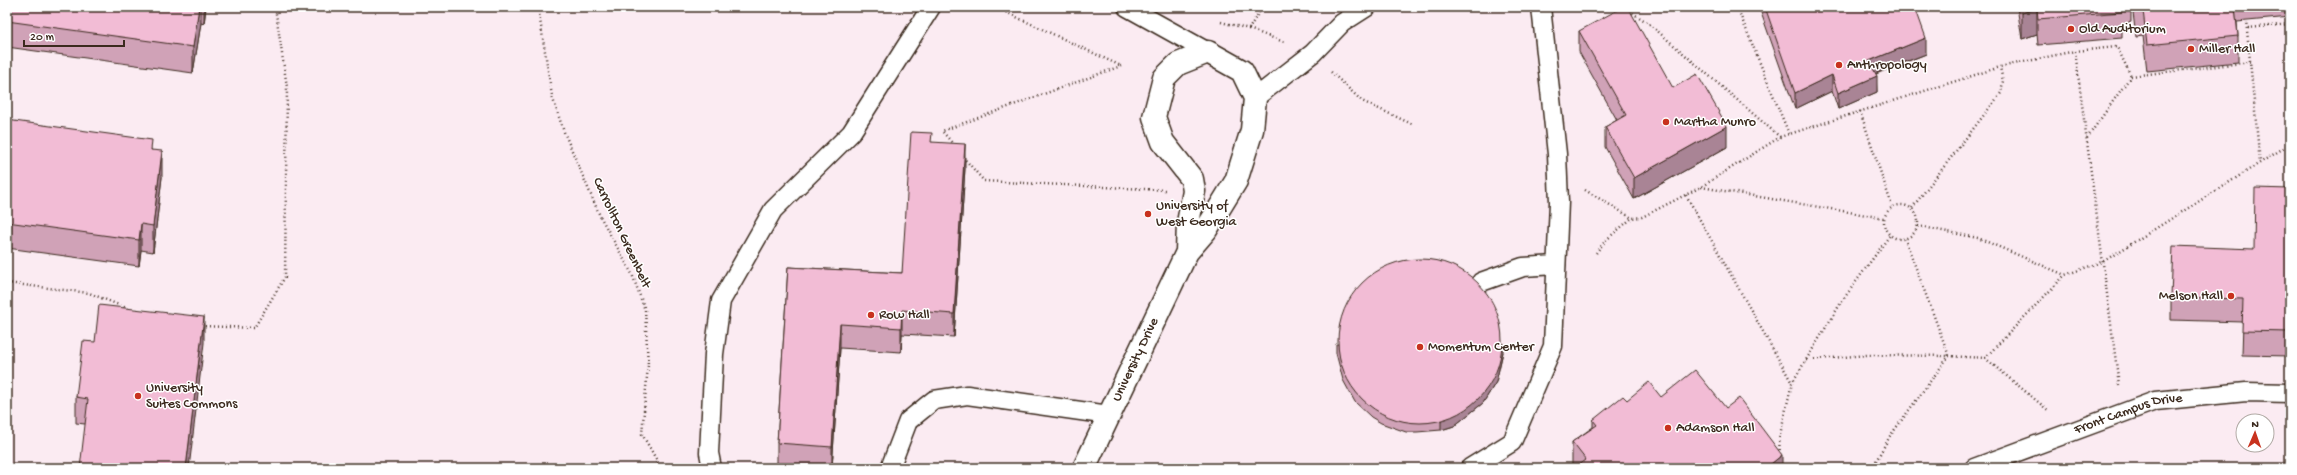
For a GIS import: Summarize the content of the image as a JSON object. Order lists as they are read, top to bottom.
{
  "streets": {
    "street": ["University Drive"],
    "lane": ["Front Campus Drive"],
    "path": ["Carrollton Greenbelt"]
  },
  "places": [
    "Old Auditorium",
    "Miller Hall",
    "Anthropology",
    "Martha Munro",
    "University of West Georgia",
    "Melson Hall",
    "Row Hall",
    "Momentum Center",
    "University Suites Commons",
    "Adamson Hall"
  ],
  "scale_bar": "20 m",
  "north": "top"
}
